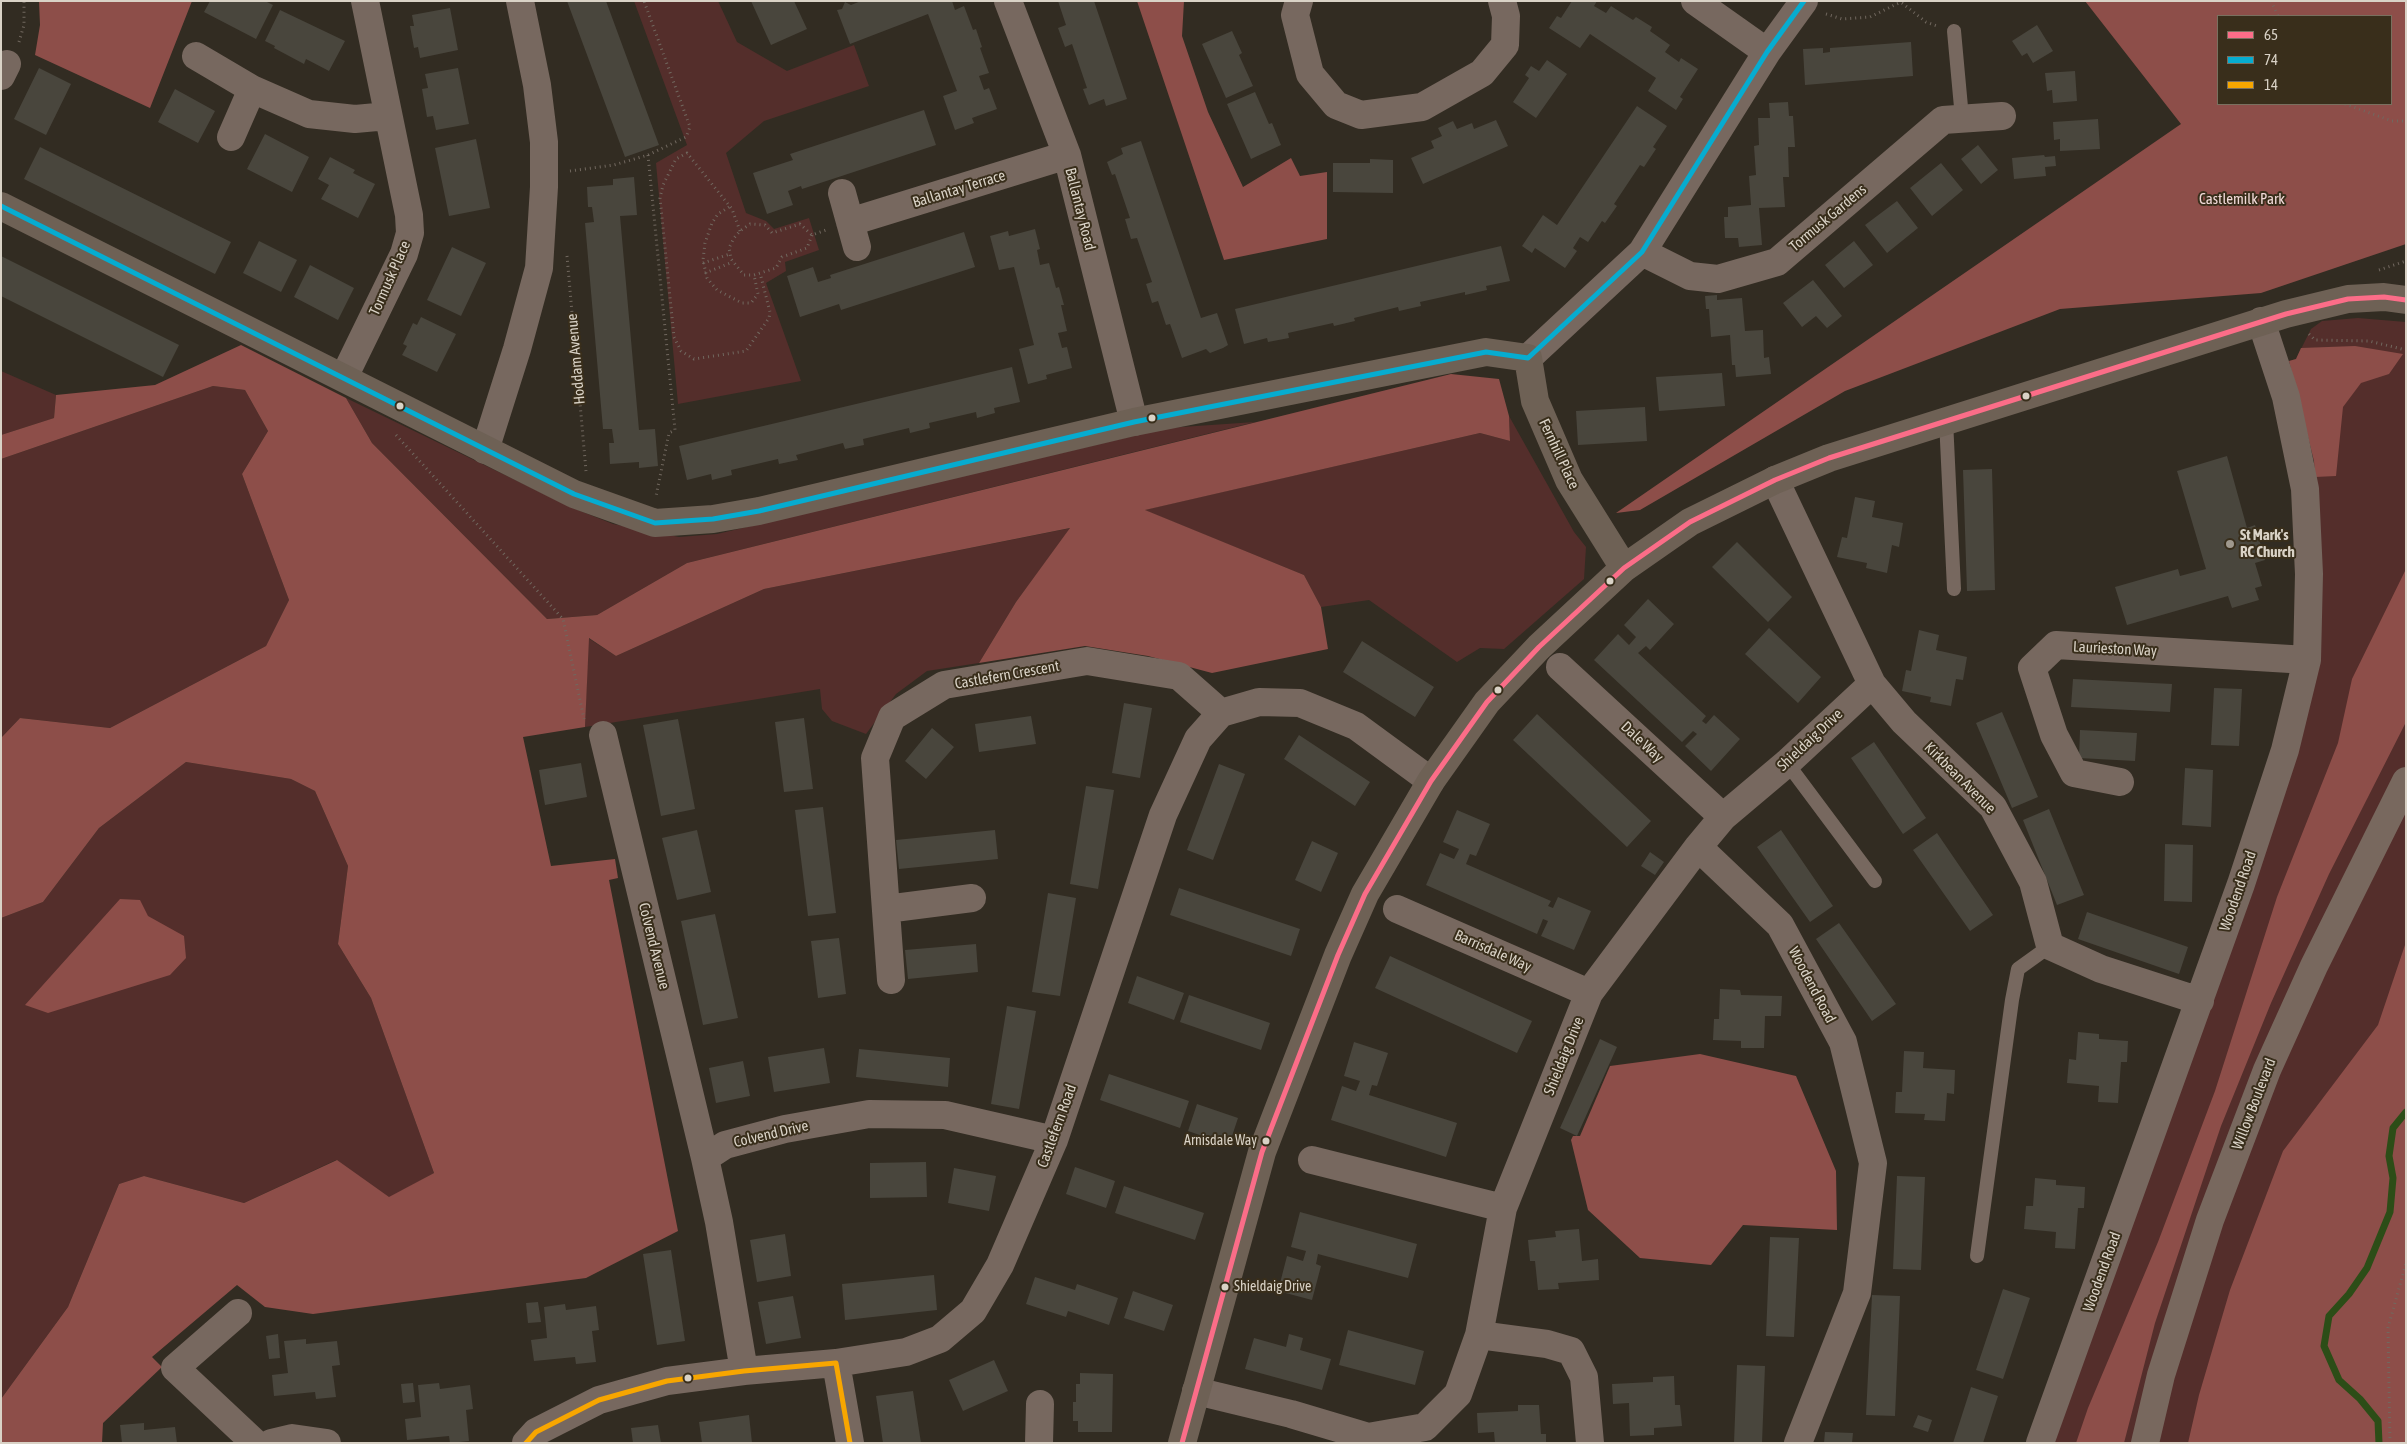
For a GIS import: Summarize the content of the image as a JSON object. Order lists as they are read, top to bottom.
{
  "streets": {
    "main road": ["Willow Boulevard"],
    "street": [
      "Ballantay Terrace",
      "Ballantay Road",
      "Tormusk Gardens",
      "Tormusk Place",
      "Fernhill Place",
      "Laurieston Way",
      "Castlefern Crescent",
      "Shieldaig Drive",
      "Dale Way",
      "Kirkbean Avenue",
      "Woodend Road",
      "Colvend Avenue",
      "Barrisdale Way",
      "Castlefern Road",
      "Colvend Drive"
    ],
    "path": ["Hoddam Avenue"]
  },
  "crossings": [
    ["Ballantay Terrace", "Ballantay Road"],
    ["Laurieston Way", "Woodend Road"],
    ["Castlefern Crescent", "Castlefern Road"],
    ["Shieldaig Drive", "Dale Way"],
    ["Shieldaig Drive", "Kirkbean Avenue"],
    ["Shieldaig Drive", "Woodend Road"],
    ["Shieldaig Drive", "Barrisdale Way"],
    ["Colvend Avenue", "Colvend Drive"],
    ["Castlefern Road", "Colvend Drive"]
  ],
  "parks": ["Castlemilk Park"],
  "places": ["St Mark's RC Church", "Arnisdale Way", "Shieldaig Drive"],
  "lines": ["transit line 74", "transit line 65", "transit line 14"],
  "legend": ["65", "74", "14"]
}
